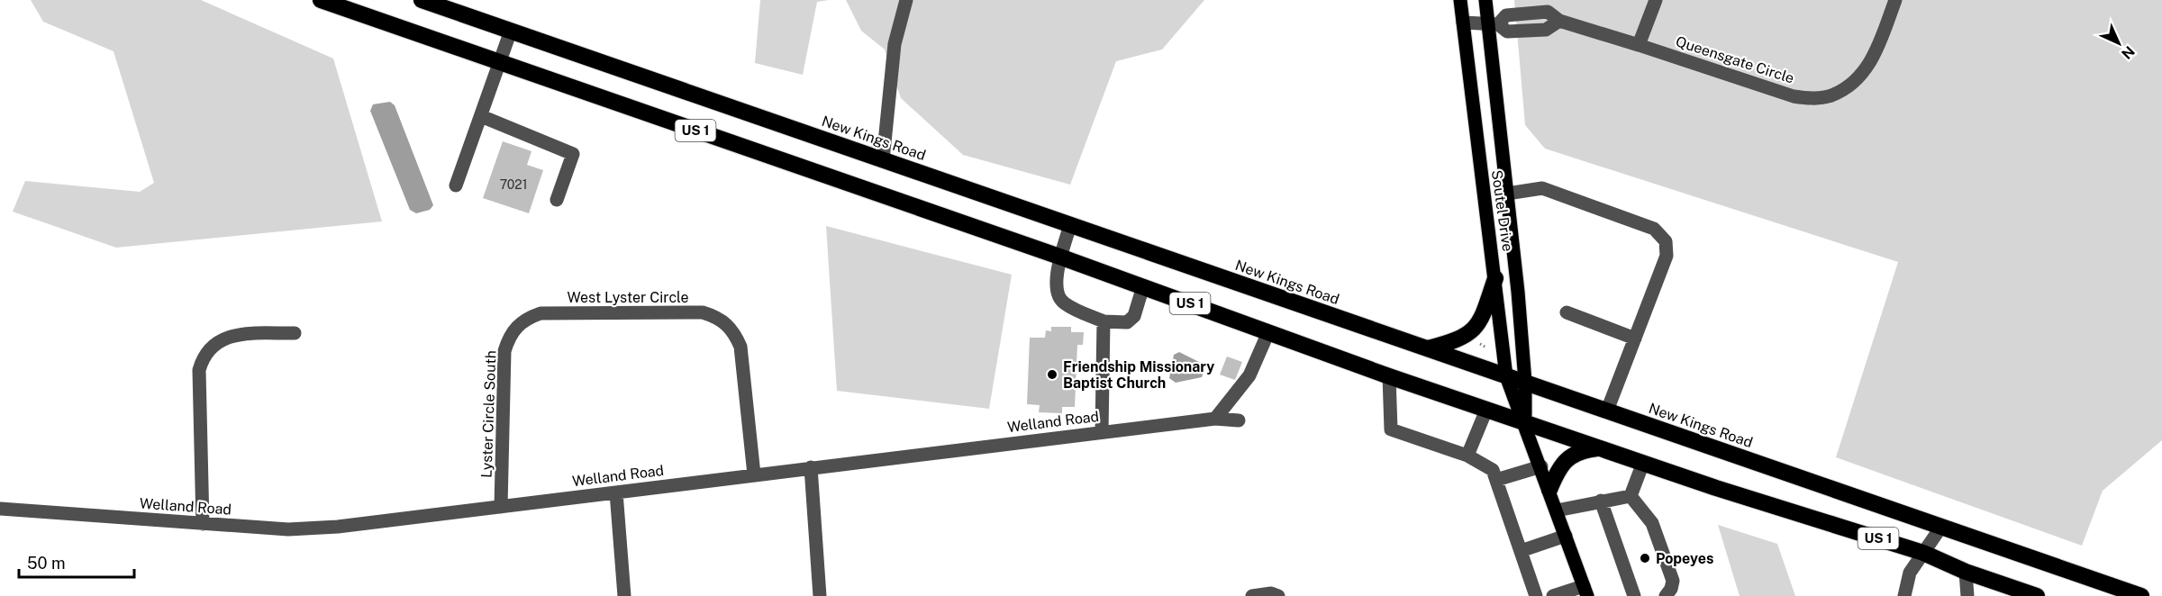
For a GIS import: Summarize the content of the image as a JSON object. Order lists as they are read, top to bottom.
{
  "streets": {
    "highway": ["US 1", "New Kings Road"],
    "main road": ["Soutel Drive"],
    "street": [
      "Queensgate Circle",
      "West Lyster Circle",
      "Lyster Circle South",
      "Welland Road"
    ]
  },
  "crossings": [
    ["Queensgate Circle", "Soutel Drive"],
    ["US 1", "Soutel Drive"],
    ["New Kings Road", "Soutel Drive"],
    ["West Lyster Circle", "Lyster Circle South"],
    ["West Lyster Circle", "Welland Road"],
    ["Lyster Circle South", "Welland Road"]
  ],
  "places": ["Friendship Missionary Baptist Church", "Popeyes"],
  "house_numbers": ["7021"],
  "scale_bar": "50 m",
  "north": "bottom right"
}
